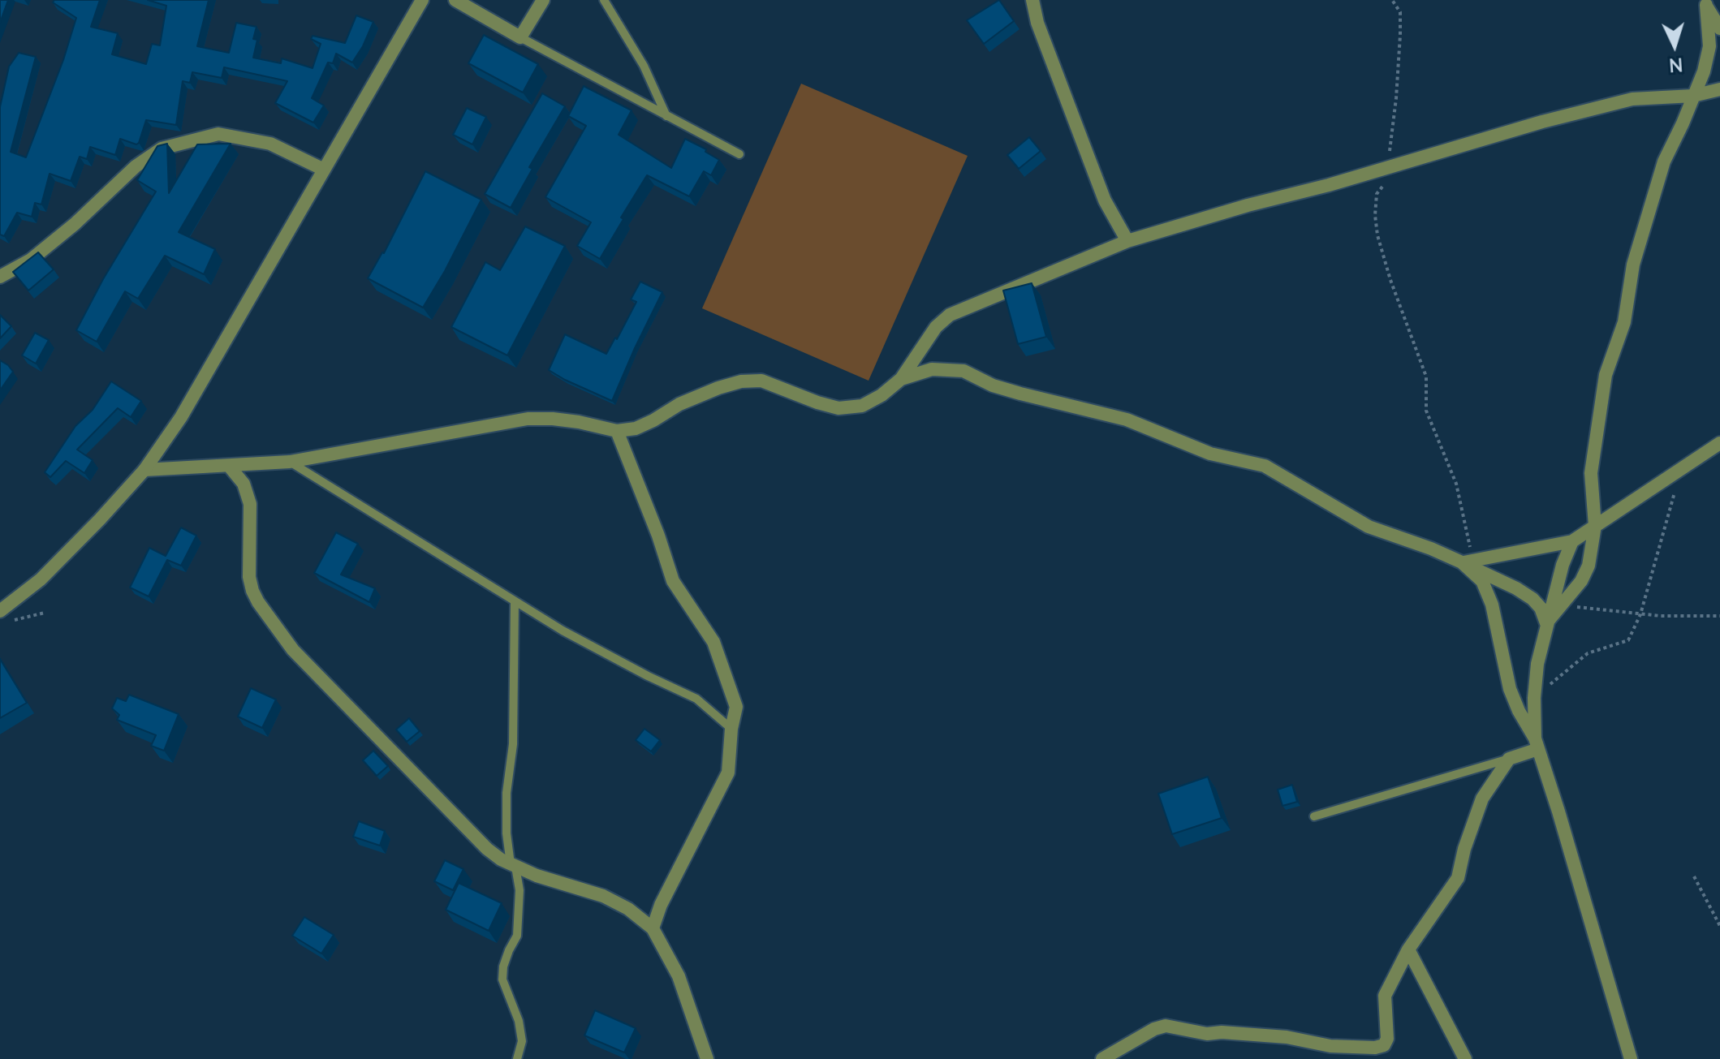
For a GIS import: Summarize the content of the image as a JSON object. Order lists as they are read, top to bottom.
{
  "north": "bottom"
}
